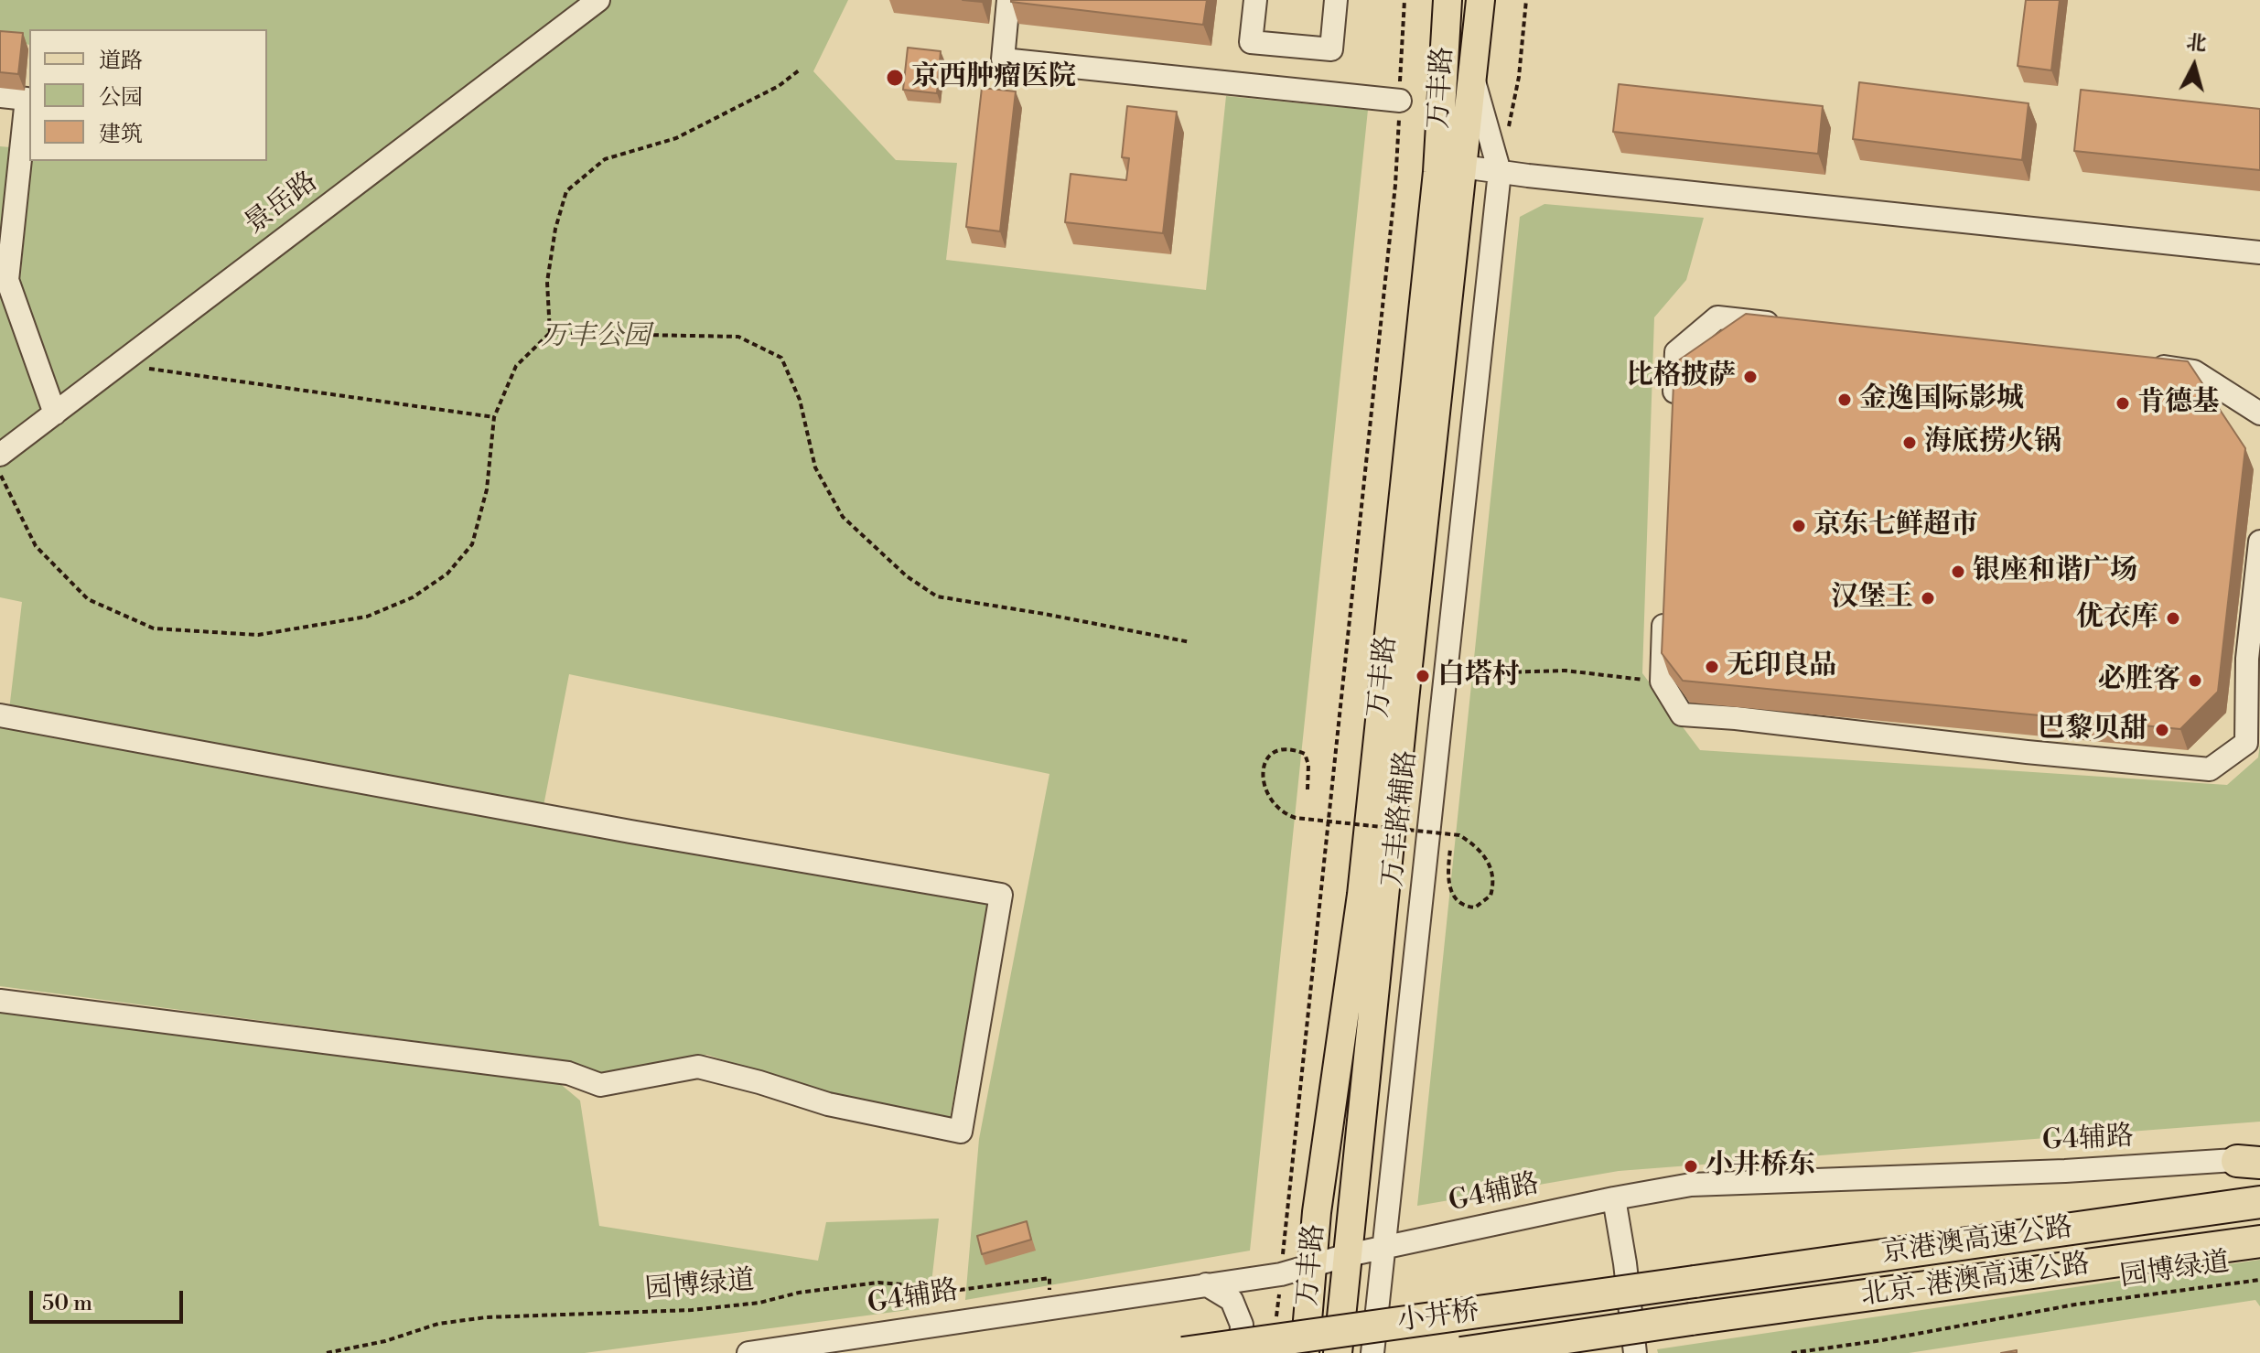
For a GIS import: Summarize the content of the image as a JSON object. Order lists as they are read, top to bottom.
{
  "streets": {
    "highway": ["京港澳高速公路", "北京-港澳高速公路", "小井桥"],
    "main road": ["万丰路"],
    "street": ["景岳路", "万丰路辅路", "G4辅路"],
    "path": ["园博绿道"]
  },
  "crossings": [
    ["万丰路", "万丰路辅路"],
    ["万丰路", "G4辅路"],
    ["万丰路辅路", "G4辅路"],
    ["G4辅路", "园博绿道"],
    ["京港澳高速公路", "小井桥"],
    ["北京-港澳高速公路", "小井桥"]
  ],
  "parks": ["万丰公园"],
  "places": [
    "京西肿瘤医院",
    "比格披萨",
    "金逸国际影城",
    "肯德基",
    "海底捞火锅",
    "京东七鲜超市",
    "银座和谐广场",
    "汉堡王",
    "优衣库",
    "无印良品",
    "白塔村",
    "必胜客",
    "巴黎贝甜",
    "小井桥东"
  ],
  "legend": ["道路", "公园", "建筑"],
  "scale_bar": "50 m",
  "north": "top"
}
